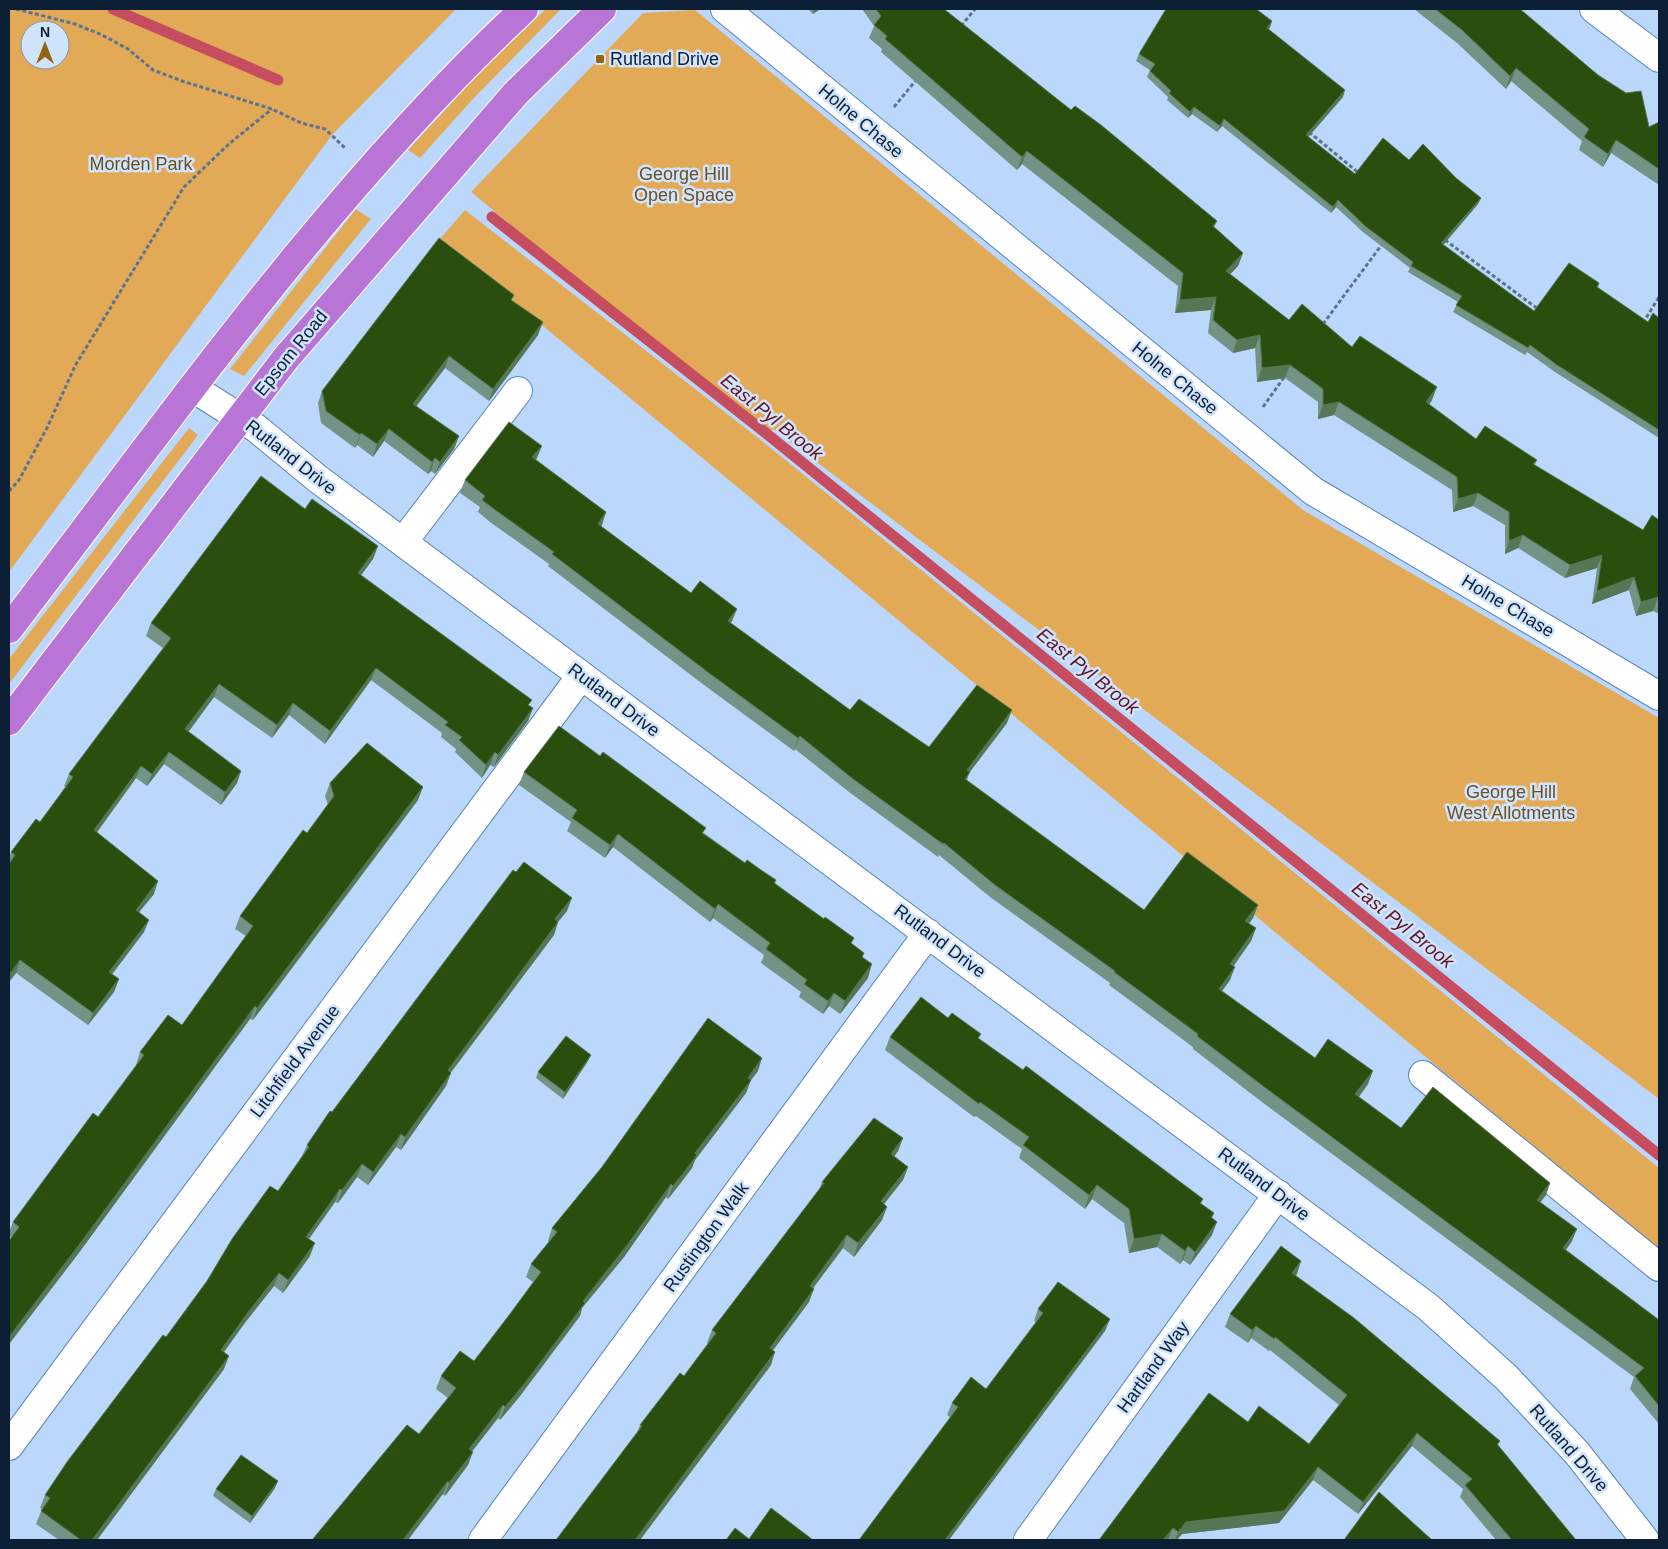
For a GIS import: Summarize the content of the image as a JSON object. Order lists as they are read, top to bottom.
{
  "streets": {
    "highway": ["Epsom Road"],
    "street": [
      "Holne Chase",
      "Rutland Drive",
      "Litchfield Avenue",
      "Rustington Walk",
      "Hartland Way"
    ]
  },
  "crossings": [
    ["Epsom Road", "Rutland Drive"],
    ["Rutland Drive", "Litchfield Avenue"],
    ["Rutland Drive", "Rustington Walk"],
    ["Rutland Drive", "Hartland Way"]
  ],
  "water": ["East Pyl Brook"],
  "parks": ["Morden Park", "George Hill Open Space", "George Hill West Allotments"],
  "places": {
    "transit": ["Rutland Drive"]
  },
  "north": "top"
}
